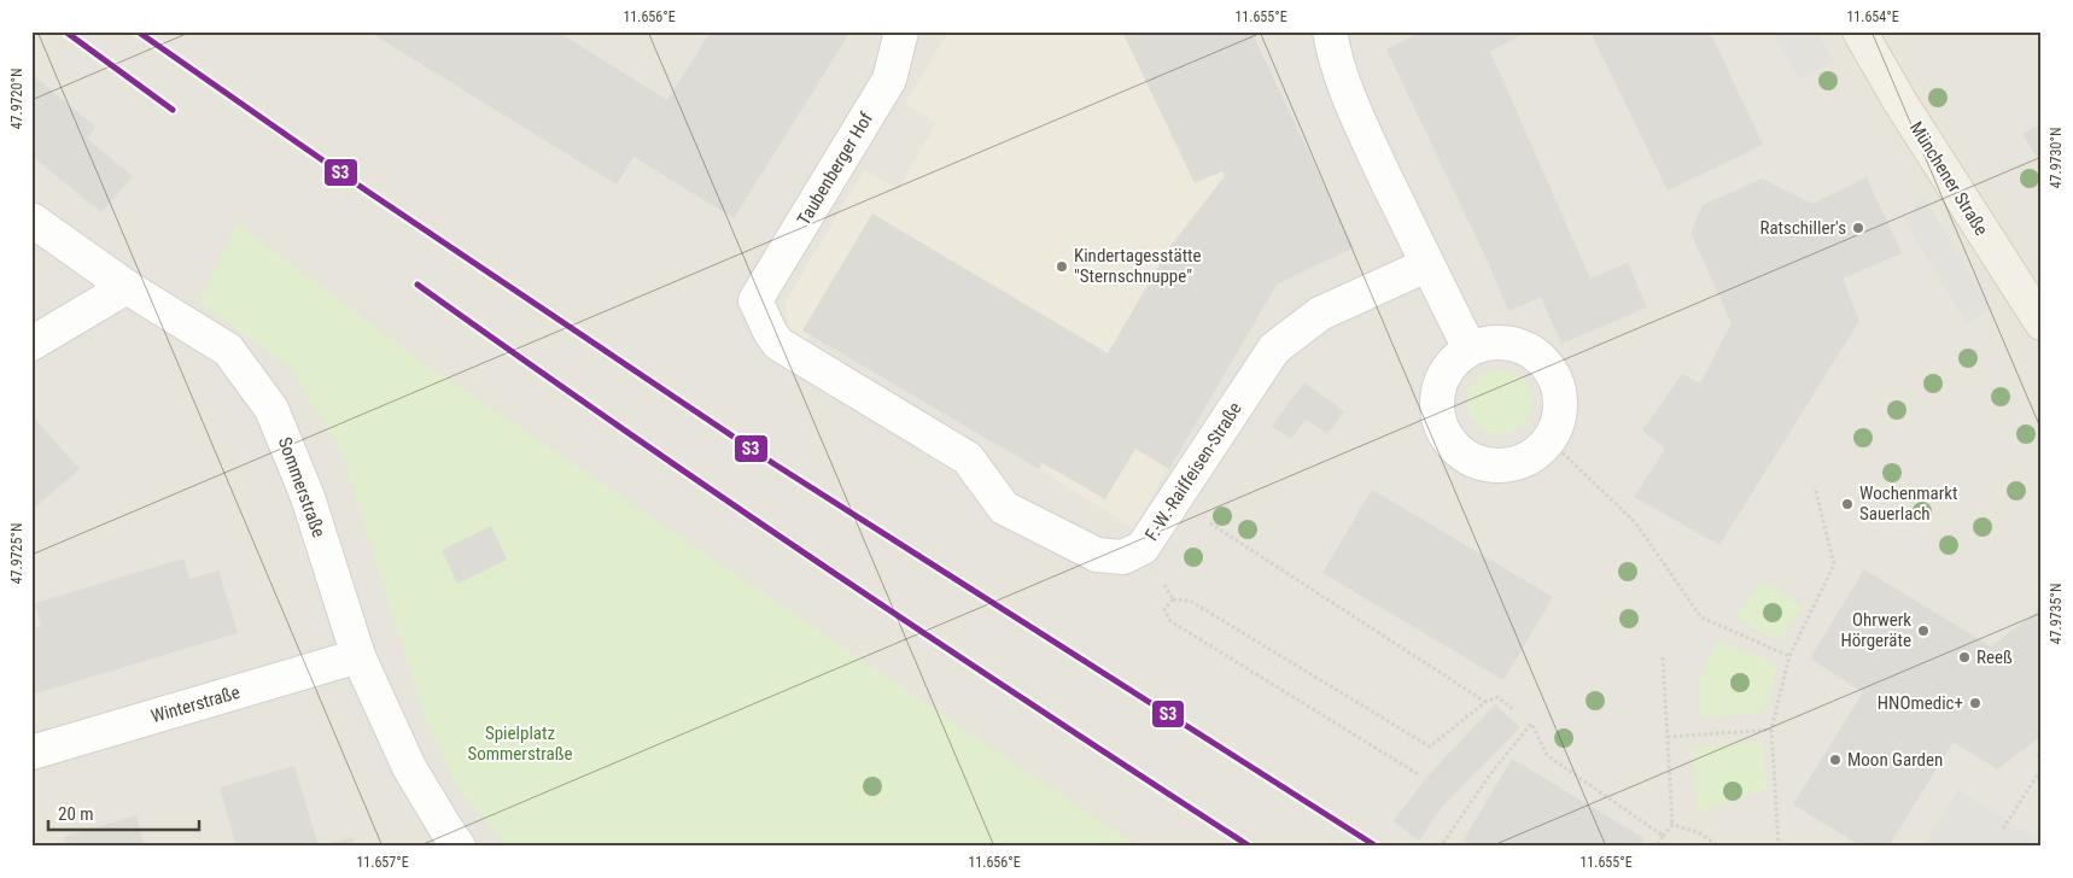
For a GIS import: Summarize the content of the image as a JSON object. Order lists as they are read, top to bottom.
{
  "streets": {
    "main road": ["Münchener Straße"],
    "street": [
      "Taubenberger Hof",
      "F.-W.-Raiffeisen-Straße",
      "Sommerstraße",
      "Winterstraße"
    ]
  },
  "crossings": [
    ["Taubenberger Hof", "F.-W.-Raiffeisen-Straße"],
    ["Sommerstraße", "Winterstraße"]
  ],
  "parks": ["Spielplatz Sommerstraße"],
  "places": [
    "Ratschiller's",
    "Kindertagesstätte \"Sternschnuppe\"",
    "Wochenmarkt Sauerlach",
    "Ohrwerk Hörgeräte",
    "Reeß",
    "HNOmedic+",
    "Moon Garden"
  ],
  "lines": ["transit line S3"],
  "scale_bar": "20 m",
  "coordinates": [
    "11.656°E",
    "11.655°E",
    "11.654°E",
    "47.9720°N",
    "47.9730°N",
    "47.9725°N",
    "47.9735°N",
    "11.657°E"
  ]
}
